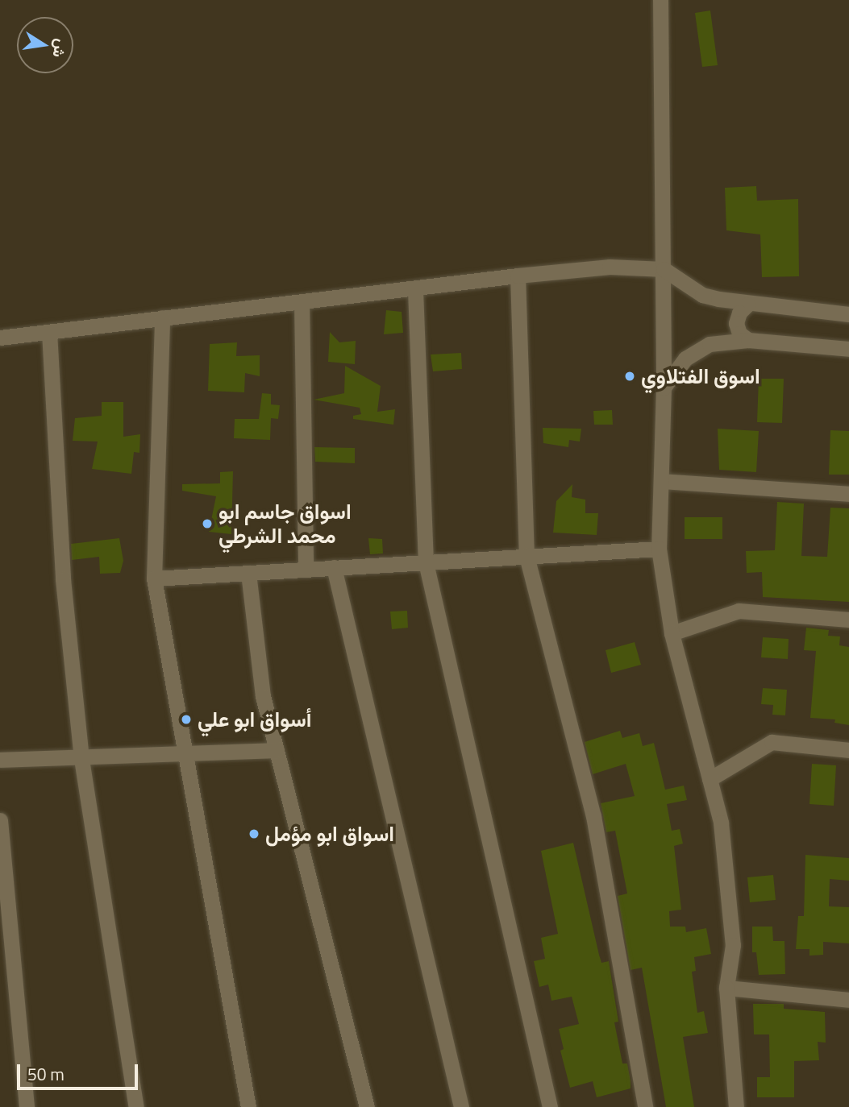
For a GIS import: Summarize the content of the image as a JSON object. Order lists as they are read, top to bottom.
{
  "places": [
    "اسوق الفتلاوي",
    "اسواق جاسم ابو محمد الشرطي",
    "أسواق ابو علي",
    "اسواق ابو مؤمل"
  ],
  "scale_bar": "50 m",
  "north": "right"
}
